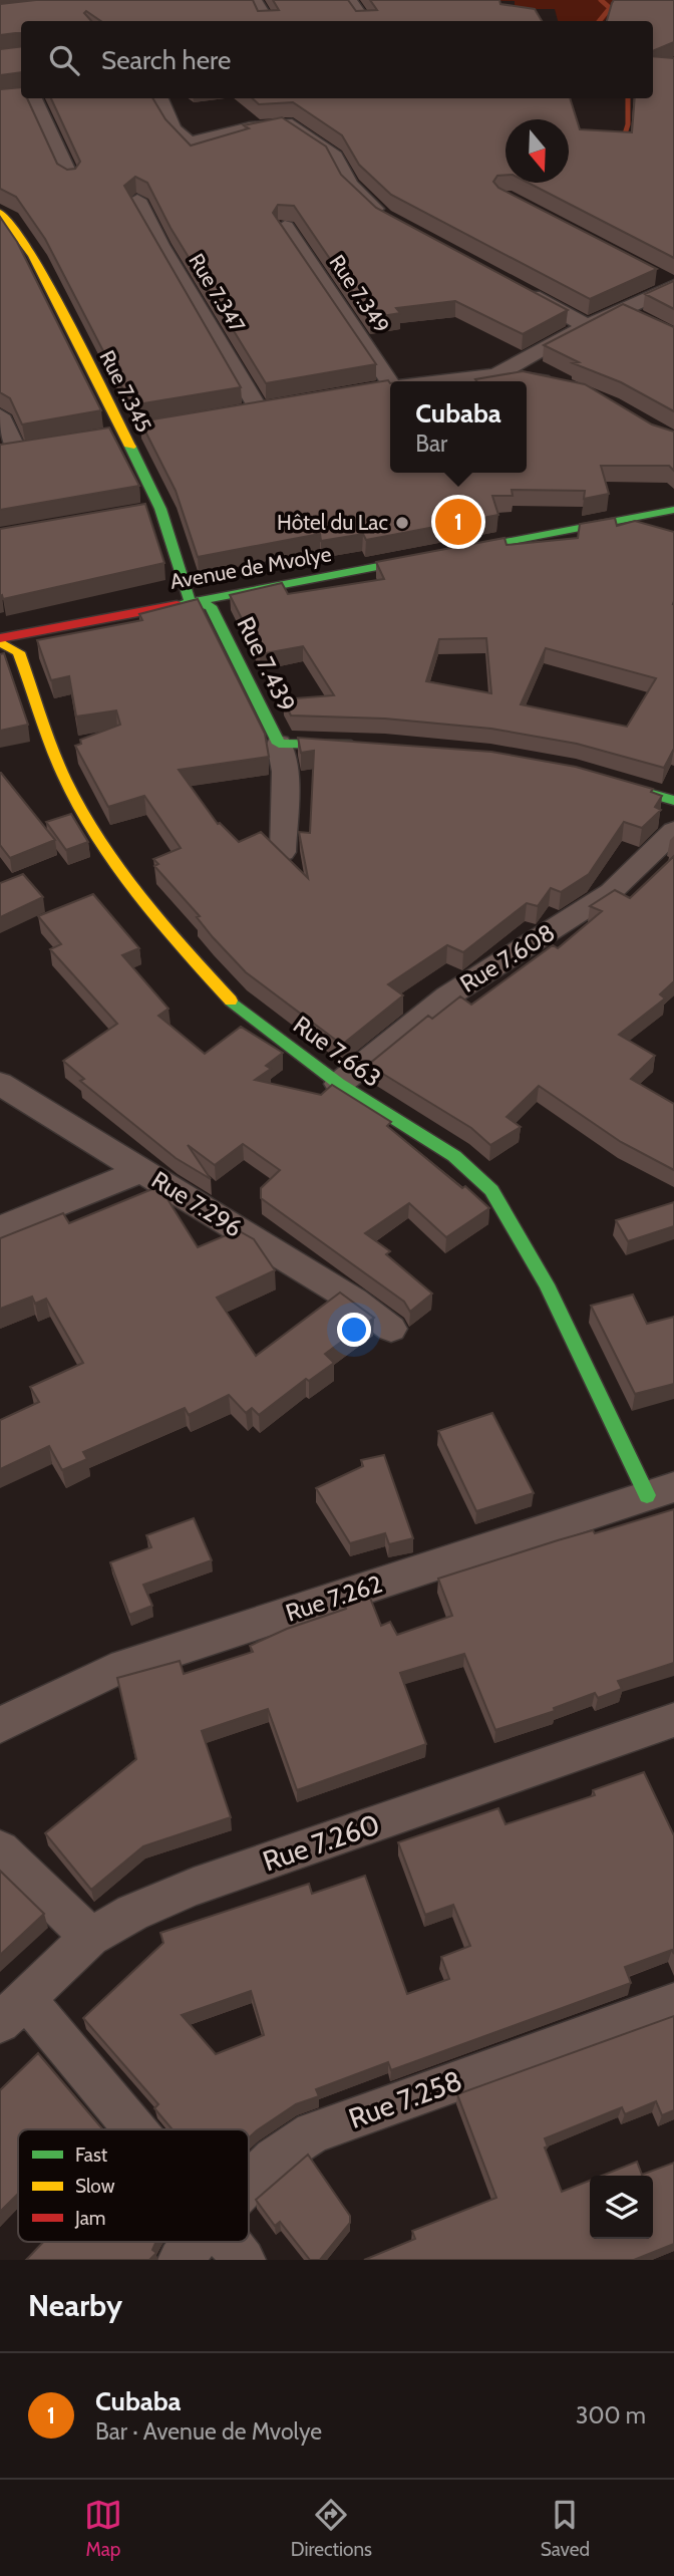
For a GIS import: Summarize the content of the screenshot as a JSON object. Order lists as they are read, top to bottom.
{
  "streets": {
    "street": [
      "Rue 7.347",
      "Rue 7.349",
      "Rue 7.345",
      "Avenue de Mvolye",
      "Rue 7.439",
      "Rue 7.608",
      "Rue 7.663",
      "Rue 7.296",
      "Rue 7.262",
      "Rue 7.260",
      "Rue 7.258"
    ]
  },
  "crossings": [
    ["Rue 7.345", "Avenue de Mvolye"],
    ["Rue 7.345", "Rue 7.439"],
    ["Avenue de Mvolye", "Rue 7.439"],
    ["Avenue de Mvolye", "Rue 7.663"],
    ["Rue 7.608", "Rue 7.663"],
    ["Rue 7.663", "Rue 7.262"]
  ],
  "places": ["Hôtel du Lac"],
  "legend": ["Fast", "Slow", "Jam"],
  "north": "bottom",
  "page": {
    "search": "Search here",
    "popup": ["Cubaba", "Bar"],
    "pins": "1",
    "heading": "Nearby",
    "list": [
      {
        "mark": "1",
        "name": "Cubaba",
        "note": "Bar · Avenue de Mvolye",
        "value": "300 m"
      }
    ],
    "nav": ["Map", "Directions", "Saved"]
  }
}
